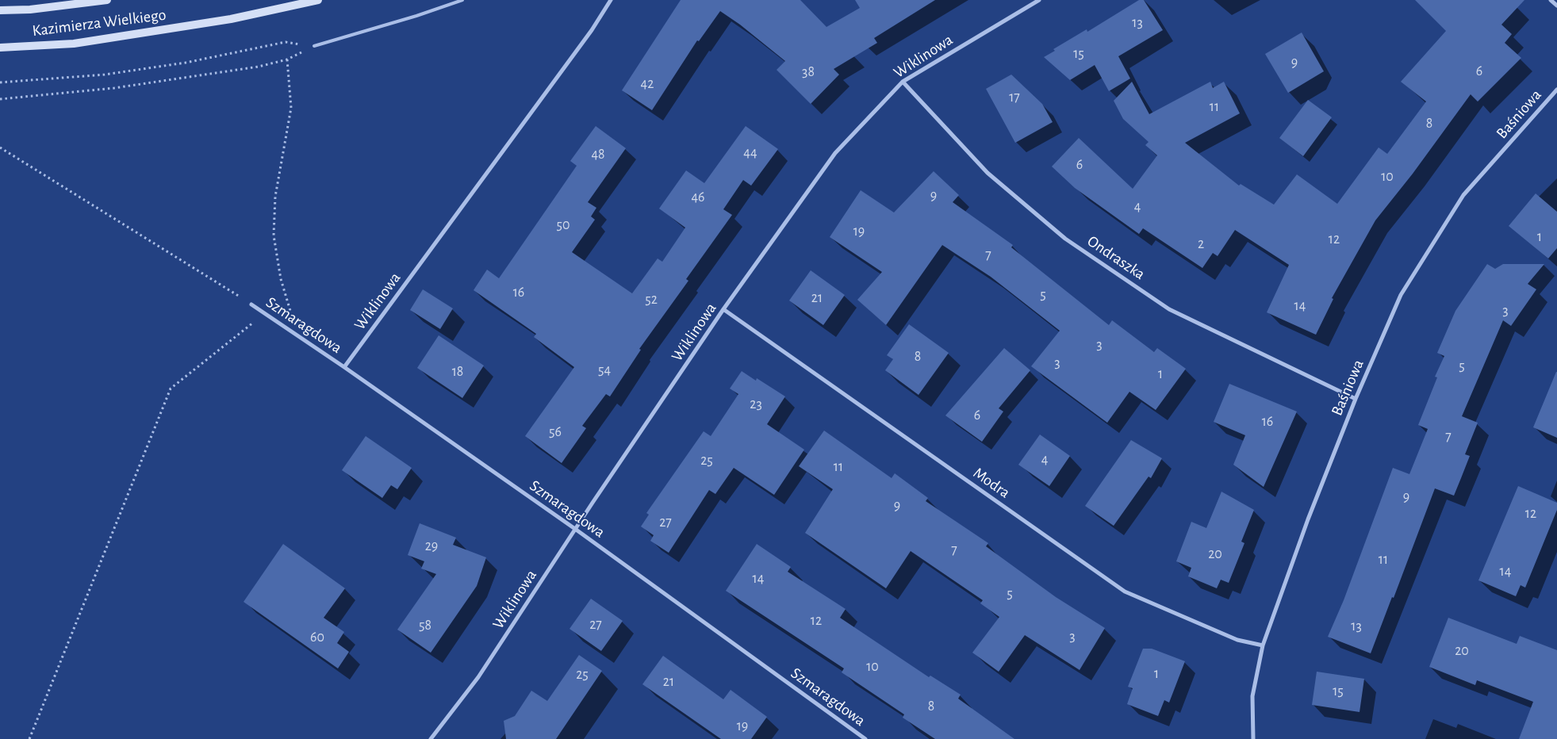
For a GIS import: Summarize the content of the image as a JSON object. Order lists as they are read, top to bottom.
{
  "streets": {
    "main road": ["Kazimierza Wielkiego"],
    "street": [
      "Wiklinowa",
      "Baśniowa",
      "Ondraszka",
      "Szmaragdowa",
      "Modra"
    ]
  },
  "crossings": [
    ["Wiklinowa", "Ondraszka"],
    ["Wiklinowa", "Szmaragdowa"],
    ["Wiklinowa", "Modra"],
    ["Baśniowa", "Ondraszka"],
    ["Baśniowa", "Modra"]
  ],
  "house_numbers": [
    "13",
    "15",
    "9",
    "6",
    "38",
    "42",
    "17",
    "11",
    "8",
    "44",
    "48",
    "6",
    "10",
    "9",
    "46",
    "4",
    "50",
    "19",
    "1",
    "12",
    "2",
    "7",
    "16",
    "5",
    "21",
    "52",
    "14",
    "3",
    "3",
    "8",
    "3",
    "5",
    "54",
    "18",
    "1",
    "23",
    "6",
    "16",
    "56",
    "7",
    "4",
    "25",
    "11",
    "9",
    "9",
    "12",
    "27",
    "29",
    "7",
    "20",
    "11",
    "14",
    "14",
    "5",
    "12",
    "27",
    "58",
    "13",
    "3",
    "60",
    "20",
    "10",
    "1",
    "25",
    "21",
    "15",
    "8",
    "19"
  ]
}
